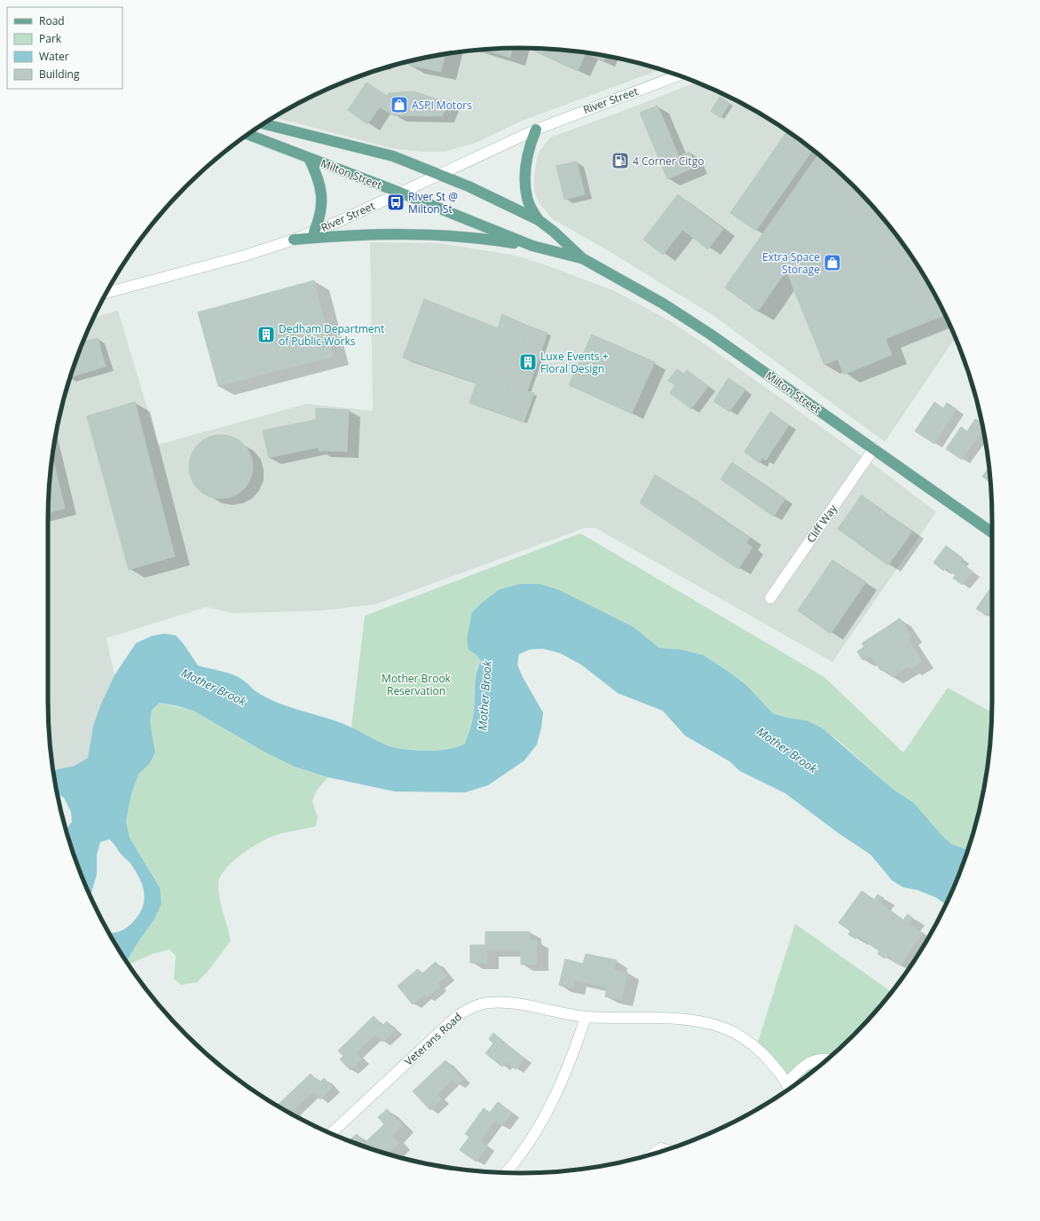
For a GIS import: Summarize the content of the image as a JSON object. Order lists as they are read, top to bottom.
{
  "streets": {
    "main road": ["Milton Street"],
    "street": ["River Street", "Cliff Way", "Veterans Road"]
  },
  "crossings": [
    ["River Street", "Milton Street"],
    ["Milton Street", "Cliff Way"]
  ],
  "water": ["Mother Brook"],
  "parks": ["Mother Brook Reservation"],
  "places": {
    "shop": ["ASPI Motors", "Extra Space Storage"],
    "fuel station": ["4 Corner Citgo"],
    "bus stop": ["River St @ Milton St"],
    "building": ["Dedham Department of Public Works", "Luxe Events + Floral Design"]
  },
  "legend": [
    "Road",
    "Park",
    "Water",
    "Building"
  ]
}
